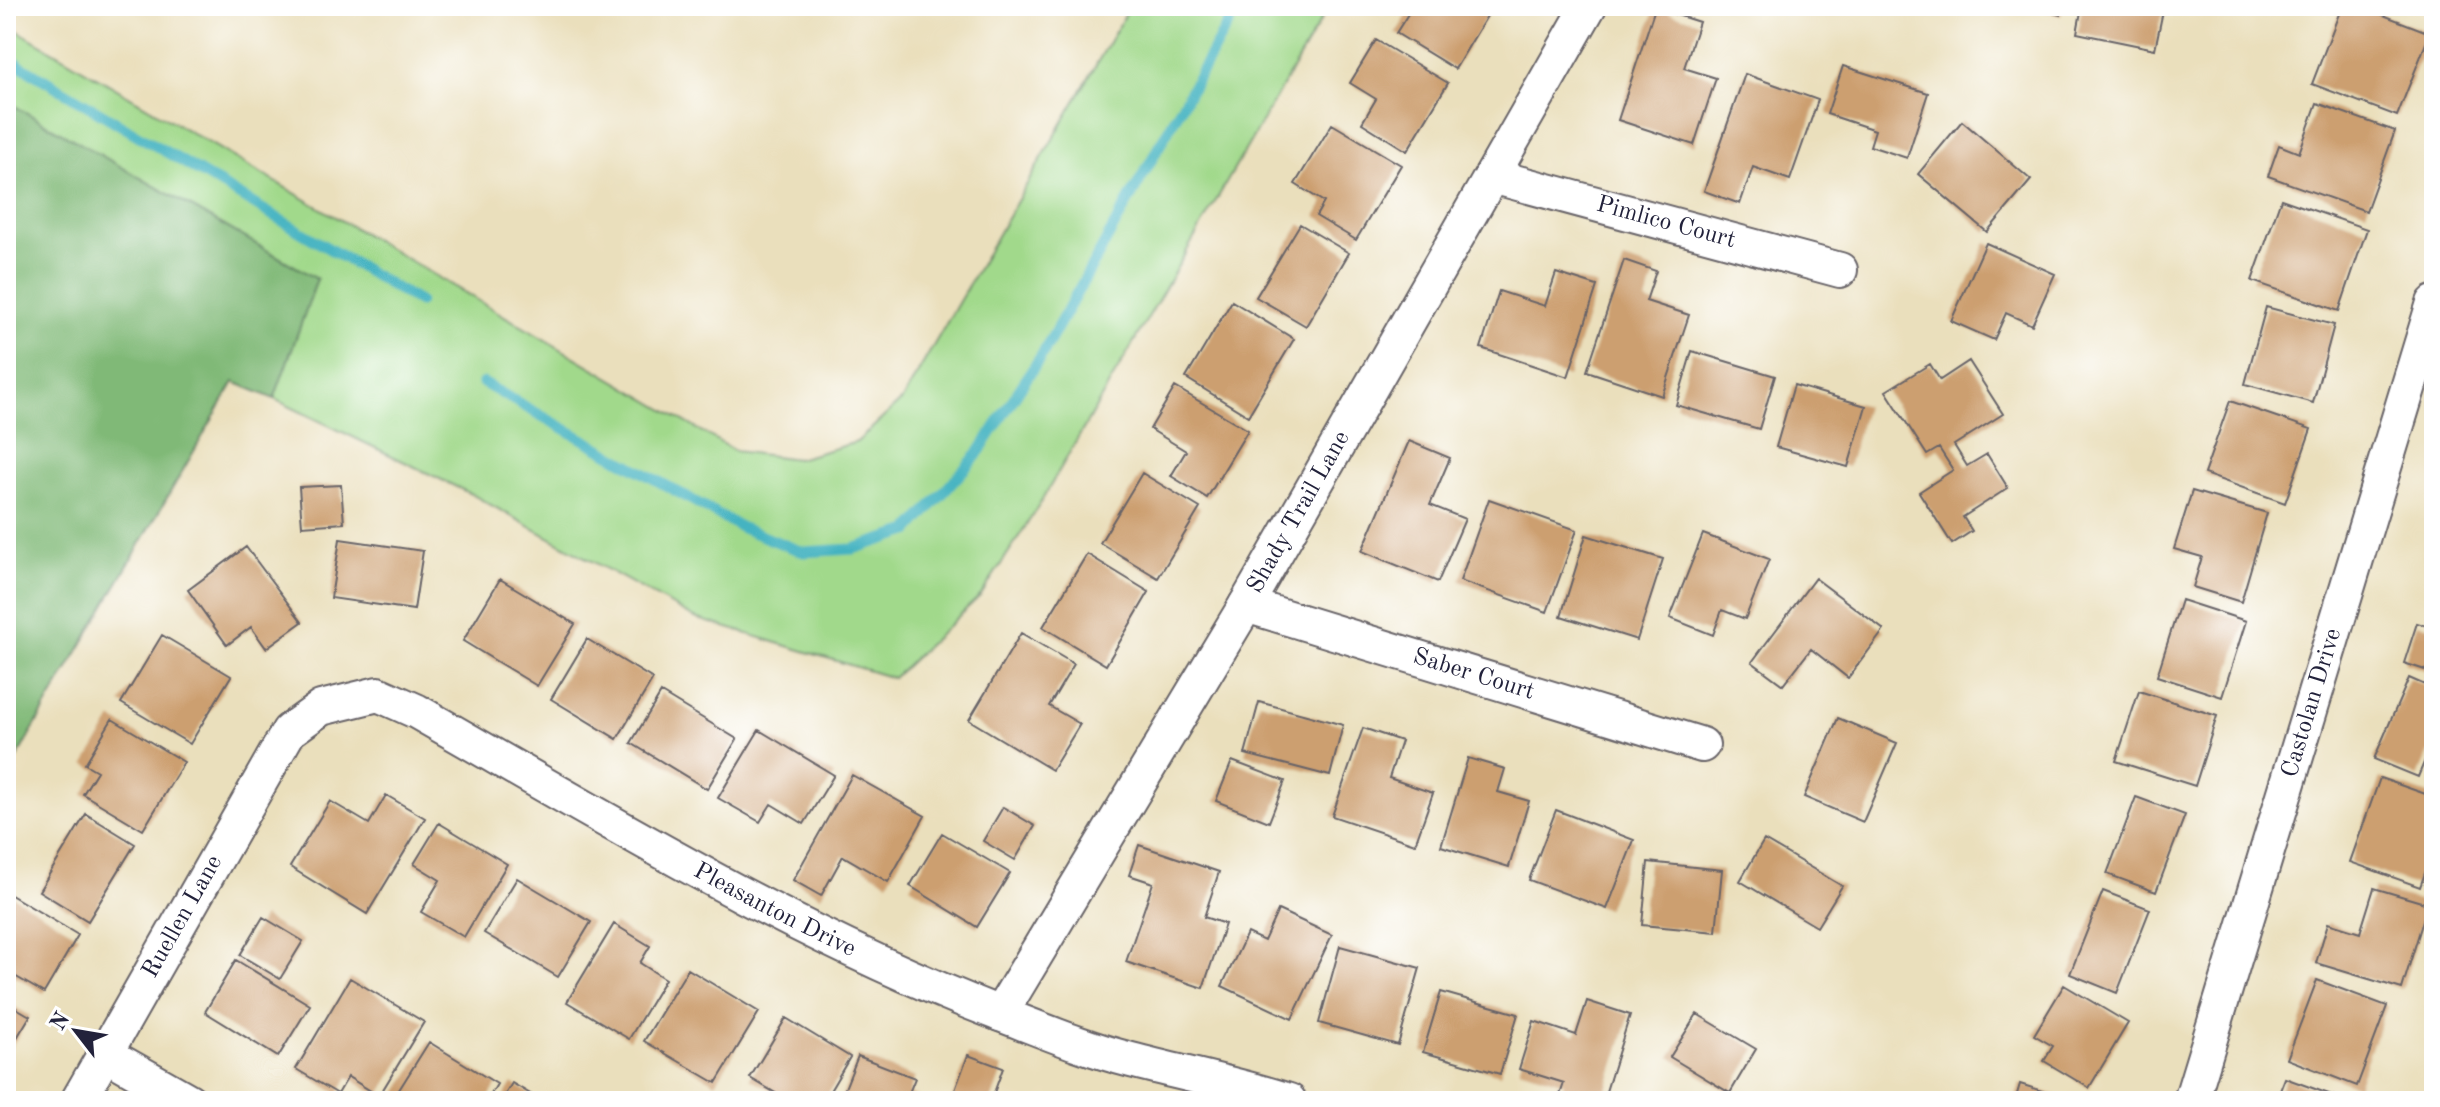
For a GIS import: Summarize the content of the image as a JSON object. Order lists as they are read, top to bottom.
{
  "streets": {
    "street": [
      "Pimlico Court",
      "Shady Trail Lane",
      "Saber Court",
      "Castolan Drive",
      "Pleasanton Drive",
      "Ruellen Lane"
    ]
  },
  "crossings": [
    ["Pimlico Court", "Shady Trail Lane"],
    ["Shady Trail Lane", "Saber Court"],
    ["Shady Trail Lane", "Pleasanton Drive"],
    ["Pleasanton Drive", "Ruellen Lane"]
  ],
  "north": "top left"
}
